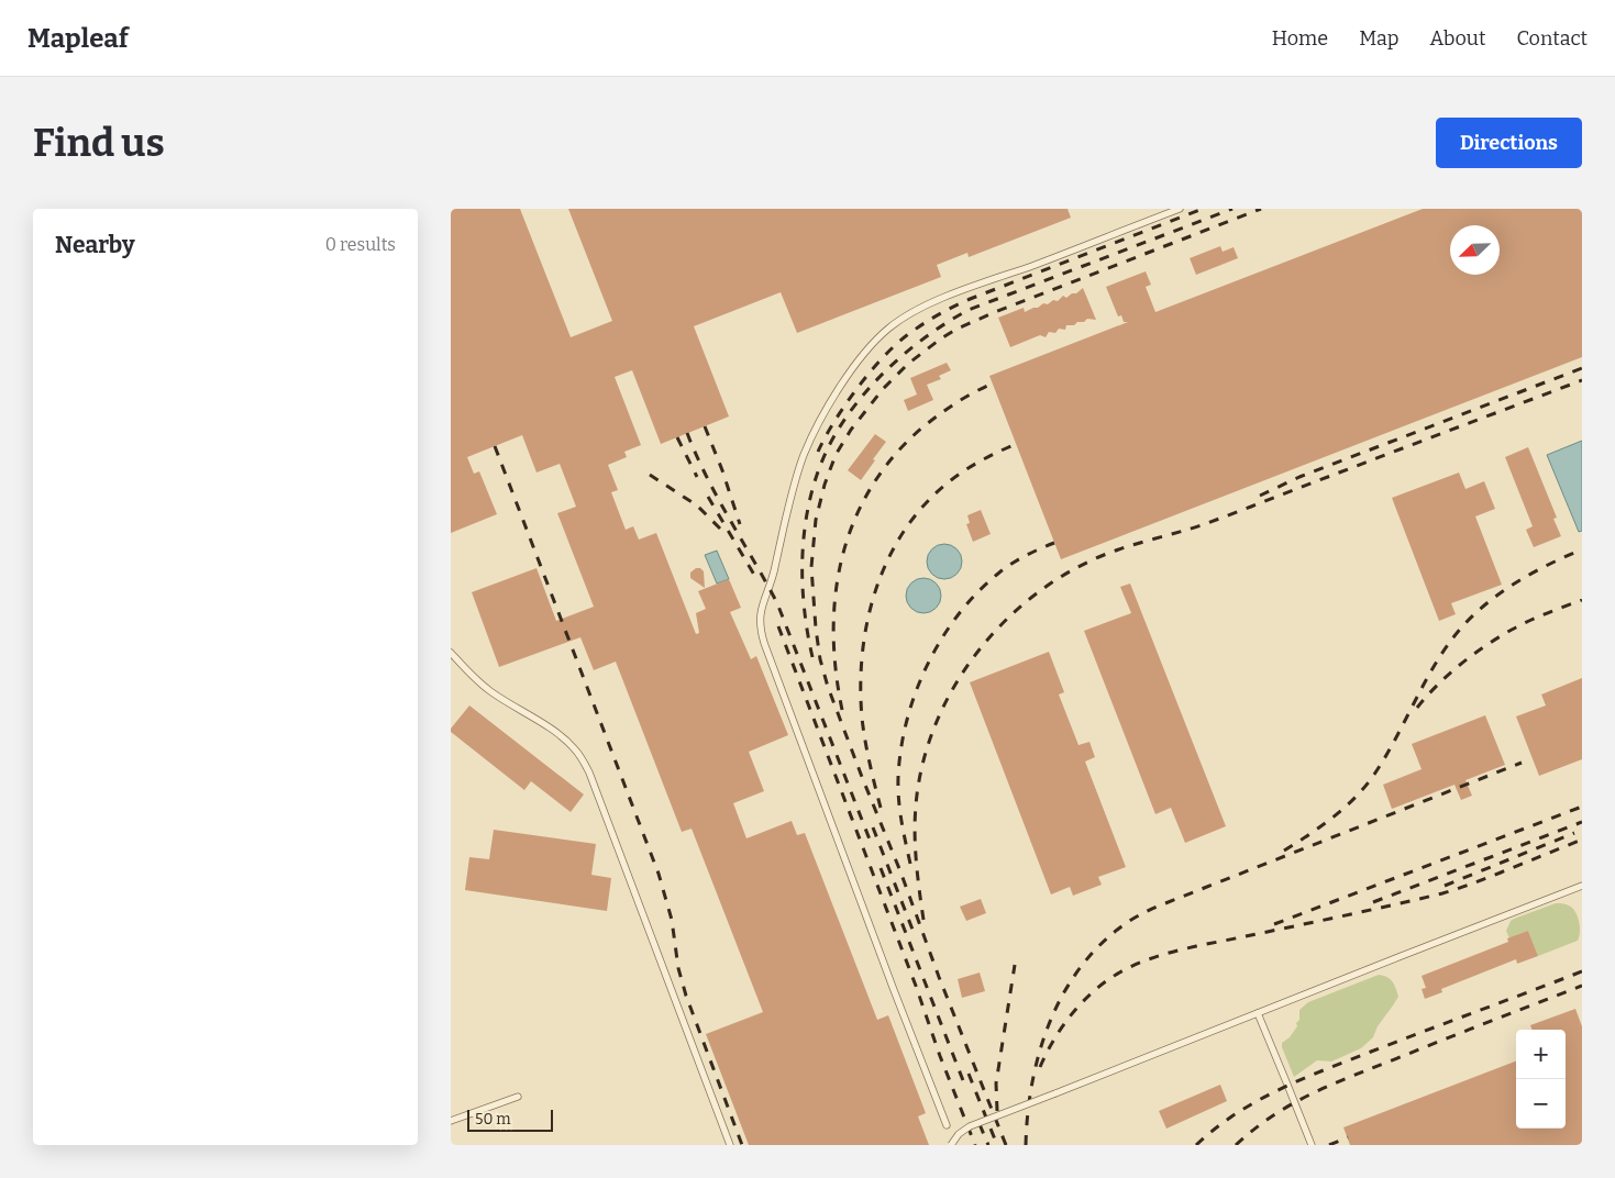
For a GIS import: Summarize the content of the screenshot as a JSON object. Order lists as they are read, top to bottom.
{
  "scale_bar": "50 m",
  "north": "bottom left",
  "page": {
    "header": "Mapleaf",
    "nav": [
      "Home",
      "Map",
      "About",
      "Contact"
    ],
    "buttons": "Directions",
    "title": "Find us",
    "heading": ["Nearby", "0 results"],
    "map_buttons": ["+", "−"],
    "scale": "50 m"
  }
}
